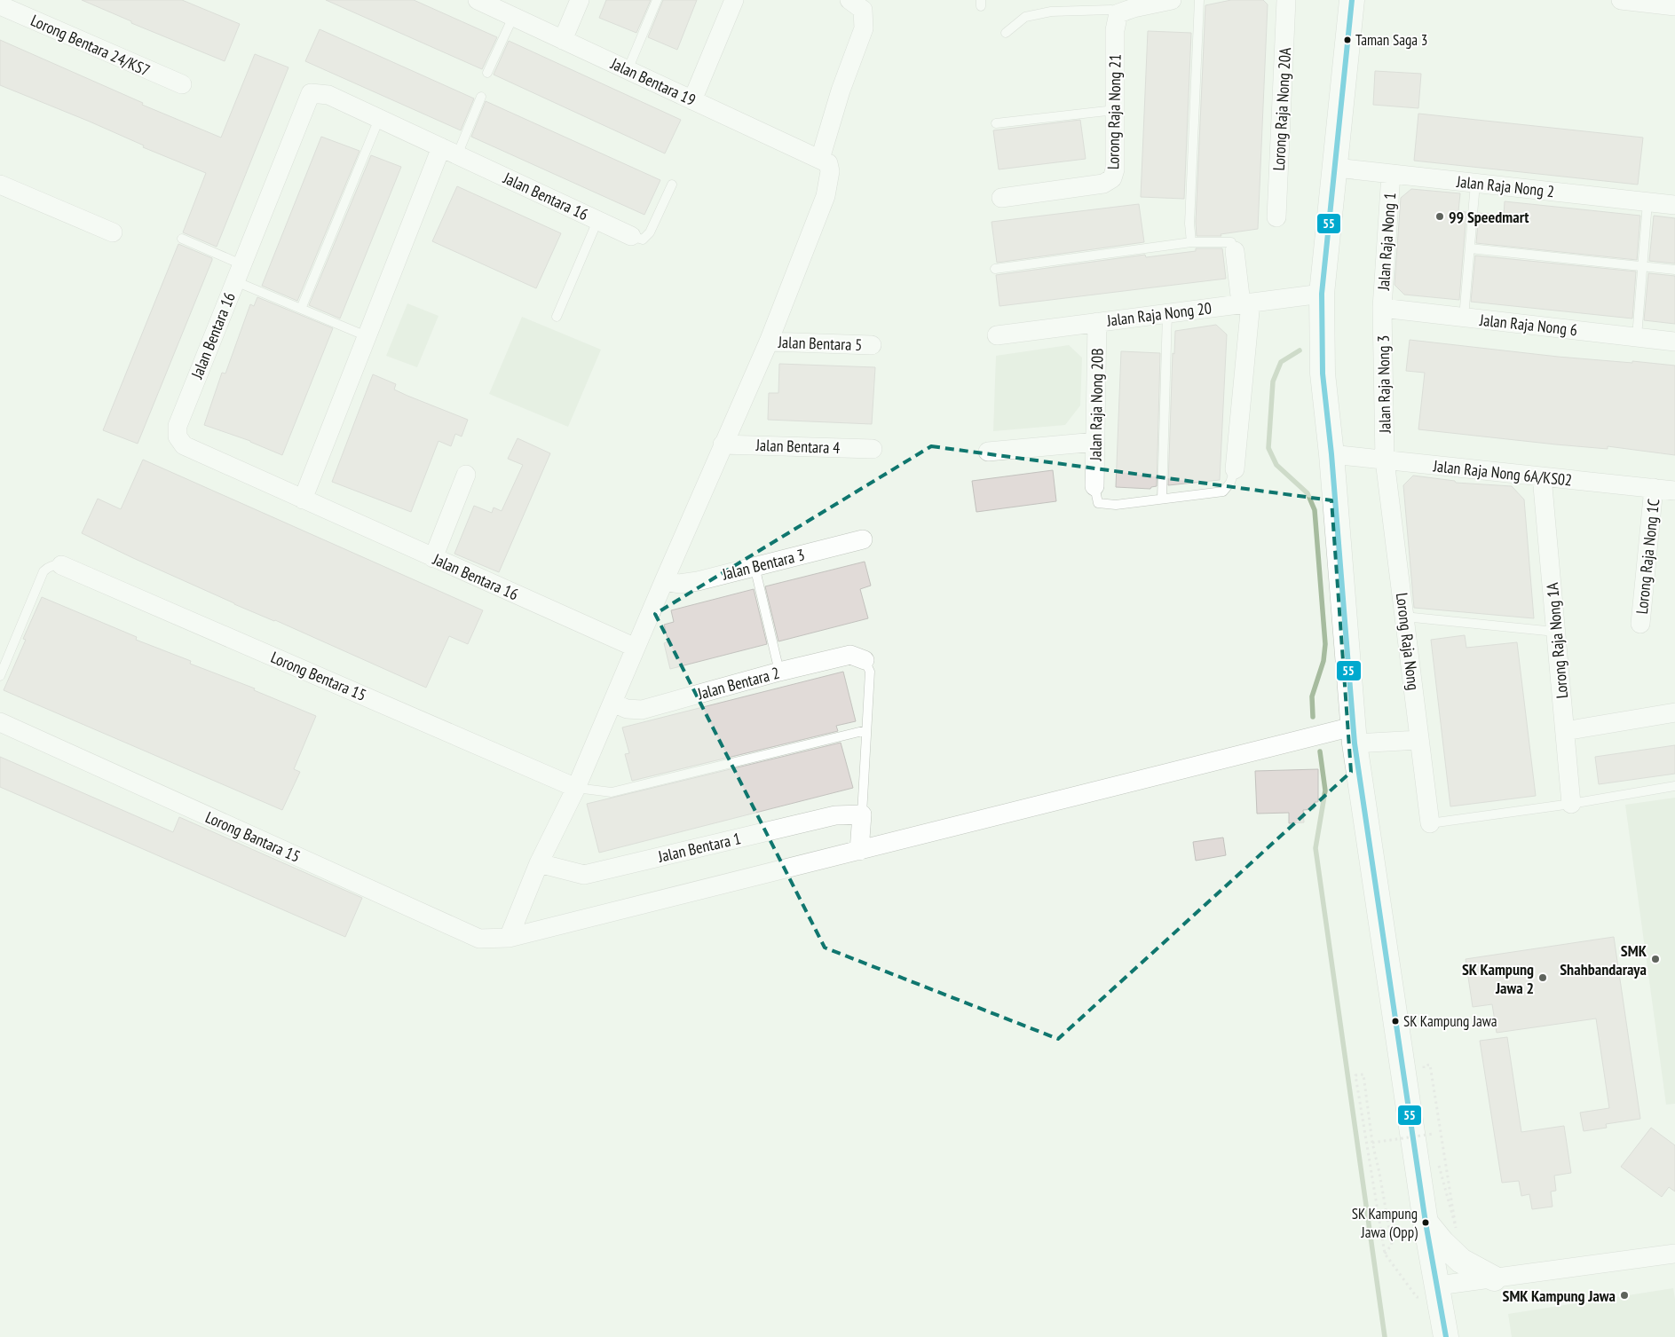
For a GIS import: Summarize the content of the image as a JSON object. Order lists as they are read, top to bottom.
{
  "streets": {
    "street": [
      "Lorong Bentara 24/KS7",
      "Jalan Bentara 19",
      "Lorong Raja Nong 20A",
      "Lorong Raja Nong 21",
      "Jalan Raja Nong 2",
      "Jalan Bentara 16",
      "Jalan Raja Nong 1",
      "Jalan Raja Nong 20",
      "Jalan Raja Nong 6",
      "Jalan Bentara 5",
      "Jalan Raja Nong 3",
      "Jalan Raja Nong 20B",
      "Jalan Bentara 4",
      "Jalan Raja Nong 6A/KS02",
      "Lorong Raja Nong 1C",
      "Jalan Bentara 3",
      "Lorong Raja Nong 1A",
      "Lorong Raja Nong",
      "Lorong Bentara 15",
      "Jalan Bentara 2",
      "Lorong Bantara 15",
      "Jalan Bentara 1"
    ]
  },
  "crossings": [
    ["Jalan Raja Nong 2", "Jalan Raja Nong 1"],
    ["Jalan Raja Nong 1", "Jalan Raja Nong 6"],
    ["Jalan Raja Nong 1", "Jalan Raja Nong 3"],
    ["Jalan Raja Nong 20", "Jalan Raja Nong 20B"],
    ["Jalan Raja Nong 6", "Jalan Raja Nong 3"],
    ["Jalan Raja Nong 3", "Jalan Raja Nong 6A/KS02"],
    ["Jalan Raja Nong 3", "Lorong Raja Nong"],
    ["Jalan Raja Nong 6A/KS02", "Lorong Raja Nong 1C"],
    ["Jalan Raja Nong 6A/KS02", "Lorong Raja Nong 1A"],
    ["Jalan Raja Nong 6A/KS02", "Lorong Raja Nong"],
    ["Lorong Raja Nong", "Lorong Bantara 15"]
  ],
  "places": [
    "Taman Saga 3",
    "99 Speedmart",
    "SMK Shahbandaraya",
    "SK Kampung Jawa 2",
    "SK Kampung Jawa",
    "SK Kampung Jawa (Opp)",
    "SMK Kampung Jawa"
  ],
  "lines": ["transit line 55"]
}
